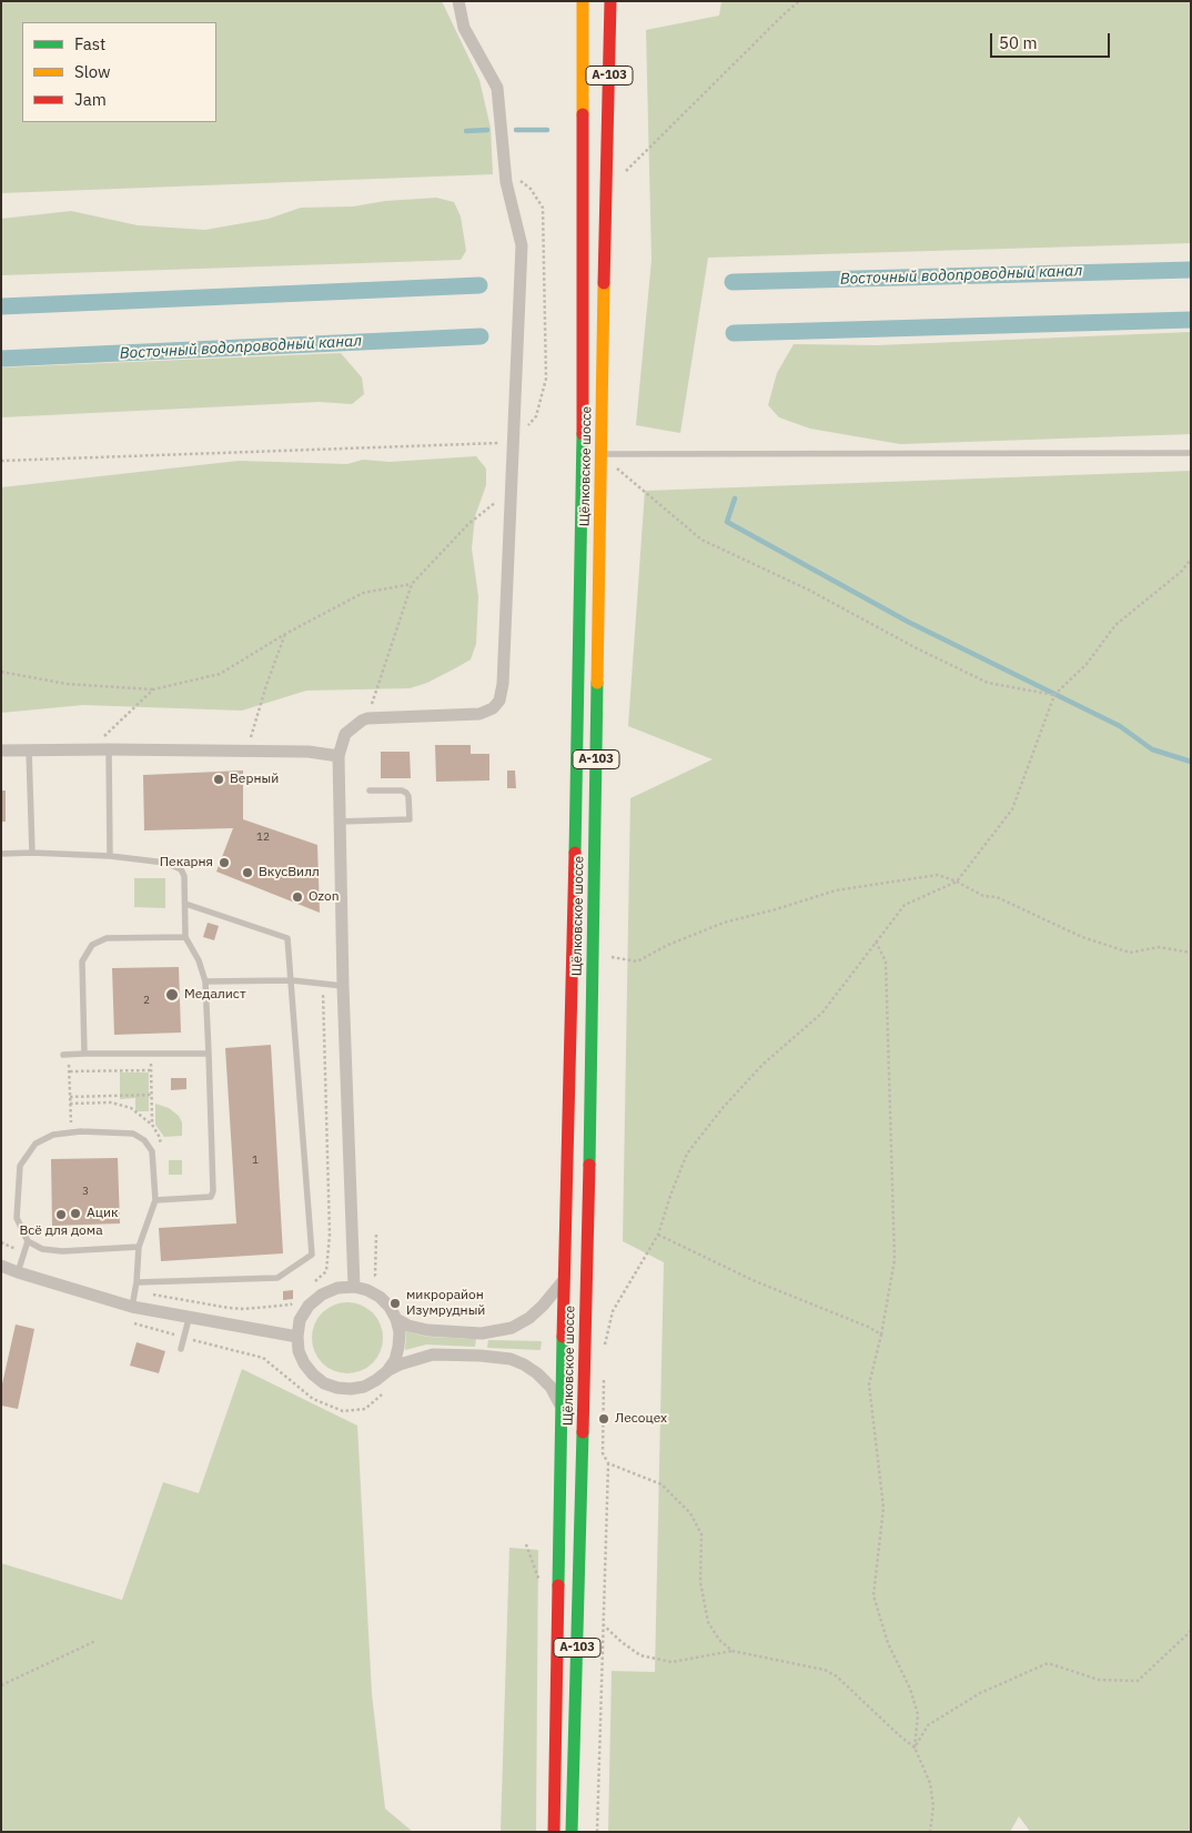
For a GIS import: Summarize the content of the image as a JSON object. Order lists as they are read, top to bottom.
{
  "streets": {
    "main road": ["А-103", "Щёлковское шоссе"]
  },
  "water": ["Восточный водопроводный канал"],
  "places": [
    "Верный",
    "Пекарня",
    "ВкусВилл",
    "Ozon",
    "Медалист",
    "Ацик",
    "Всё для дома",
    "микрорайон Изумрудный",
    "Лесоцех"
  ],
  "house_numbers": [
    "12",
    "2",
    "1",
    "3"
  ],
  "legend": ["Fast", "Slow", "Jam"],
  "scale_bar": "50 m"
}
